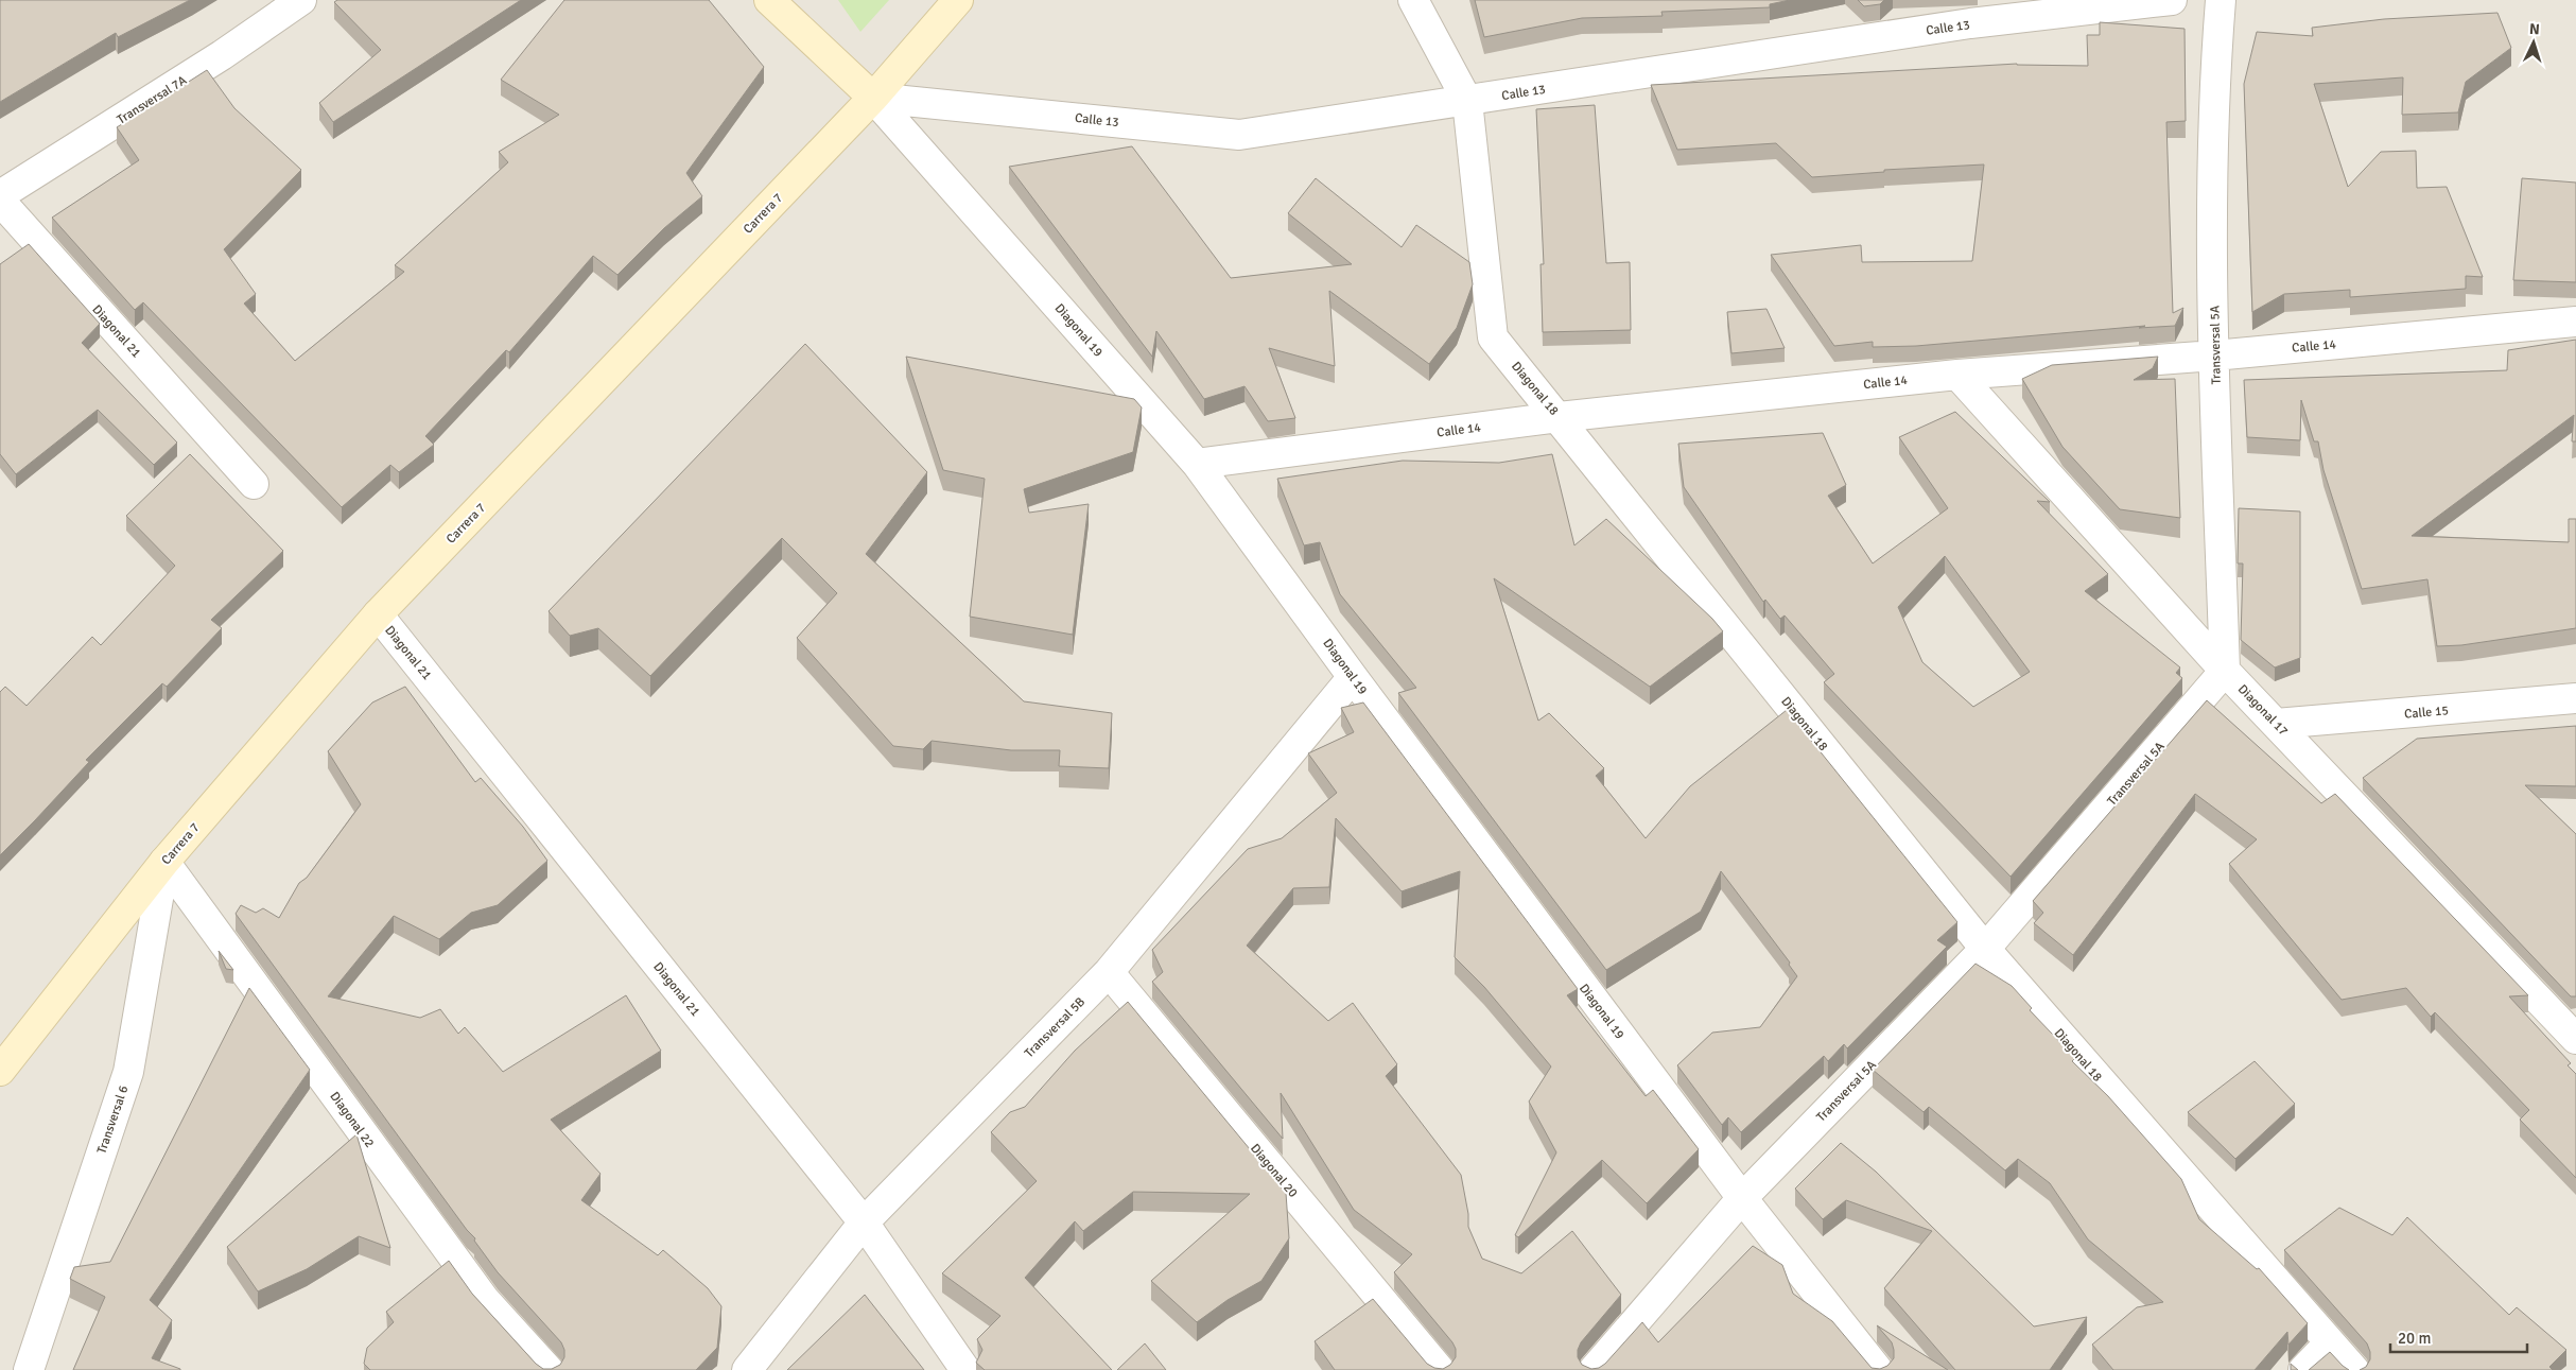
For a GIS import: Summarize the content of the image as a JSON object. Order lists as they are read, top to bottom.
{
  "streets": {
    "main road": ["Carrera 7", "Diagonal 19"],
    "street": [
      "Calle 13",
      "Transversal 7A",
      "Diagonal 21",
      "Transversal 5A",
      "Calle 14",
      "Diagonal 18",
      "Diagonal 17",
      "Calle 15",
      "Transversal 5B",
      "Transversal 6",
      "Diagonal 22",
      "Diagonal 20"
    ]
  },
  "crossings": [
    ["Calle 13", "Carrera 7"],
    ["Calle 13", "Diagonal 19"],
    ["Calle 13", "Diagonal 18"],
    ["Carrera 7", "Diagonal 19"],
    ["Carrera 7", "Diagonal 21"],
    ["Carrera 7", "Transversal 6"],
    ["Carrera 7", "Diagonal 22"],
    ["Diagonal 19", "Transversal 5A"],
    ["Diagonal 19", "Calle 14"],
    ["Diagonal 19", "Transversal 5B"],
    ["Diagonal 21", "Transversal 5B"],
    ["Transversal 5A", "Calle 14"],
    ["Transversal 5A", "Diagonal 18"],
    ["Transversal 5A", "Diagonal 17"],
    ["Calle 14", "Diagonal 18"],
    ["Calle 14", "Diagonal 17"],
    ["Diagonal 17", "Calle 15"],
    ["Transversal 5B", "Diagonal 20"],
    ["Transversal 6", "Diagonal 22"]
  ],
  "scale_bar": "20 m",
  "north": "top"
}
